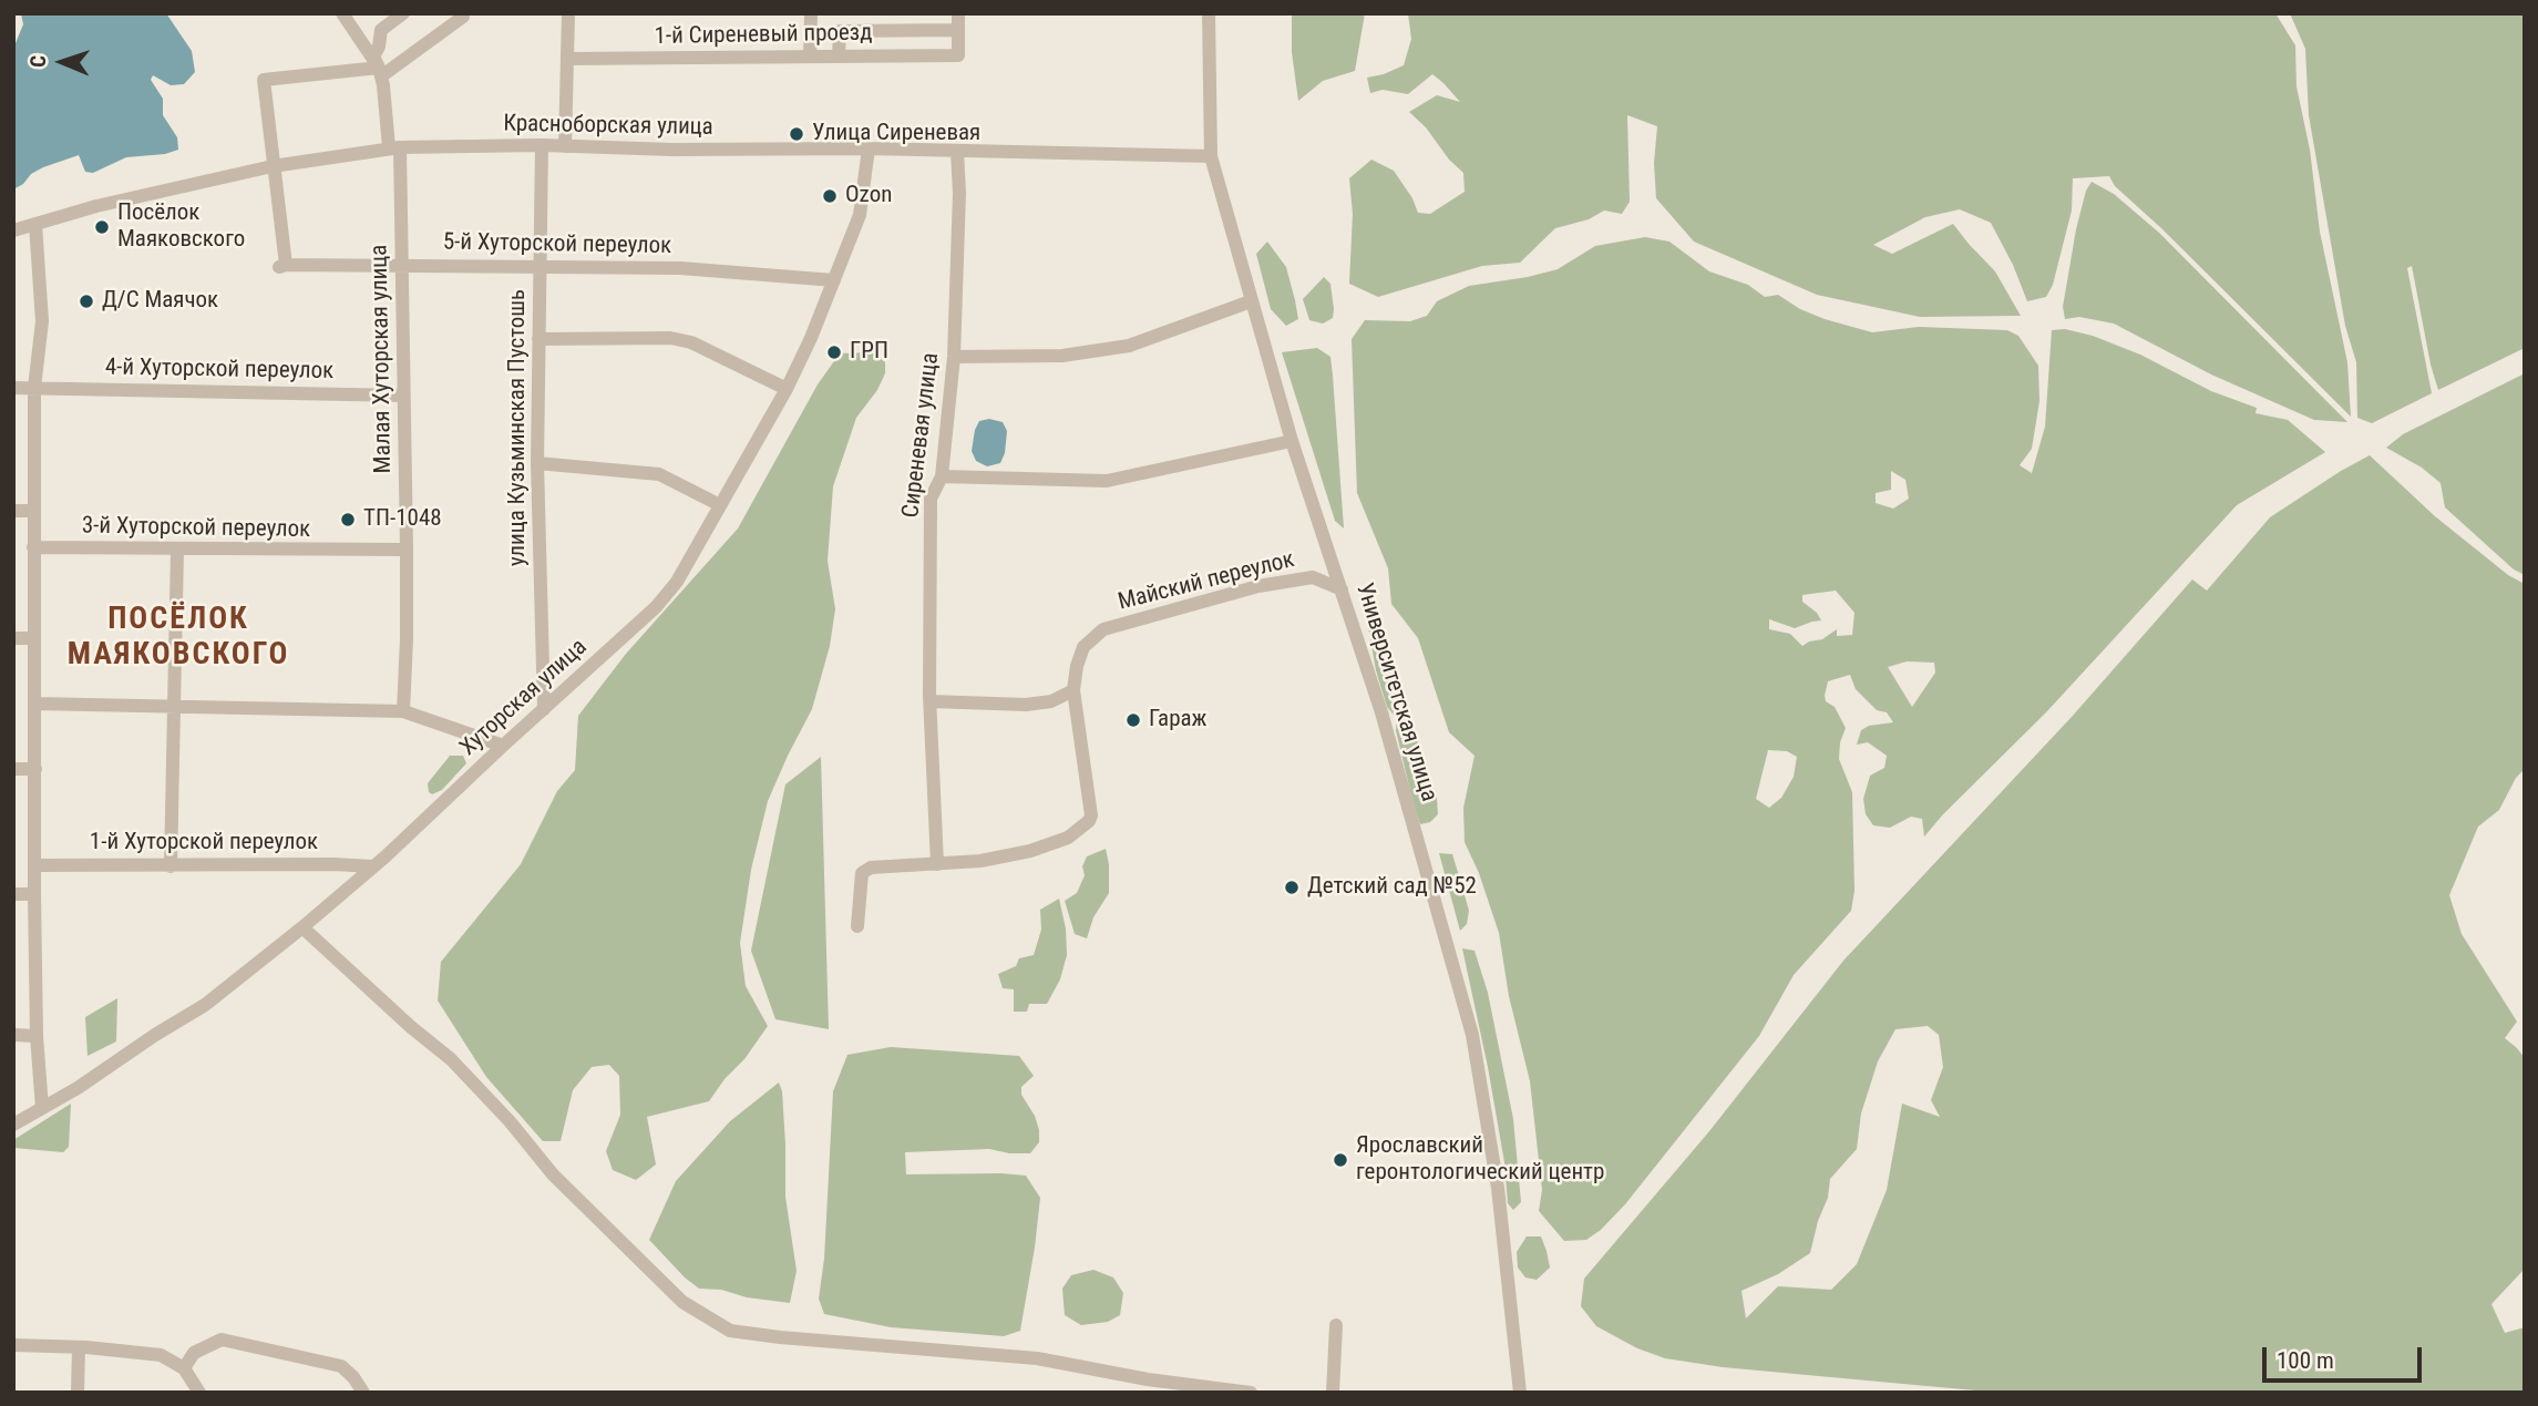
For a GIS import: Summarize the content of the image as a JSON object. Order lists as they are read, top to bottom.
{
  "streets": {
    "street": [
      "1-й Сиреневый проезд",
      "Красноборская улица",
      "5-й Хуторской переулок",
      "Малая Хуторская улица",
      "4-й Хуторской переулок",
      "улица Кузьминская Пустошь",
      "Сиреневая улица",
      "3-й Хуторской переулок",
      "Майский переулок",
      "Университетская улица",
      "Хуторская улица",
      "1-й Хуторской переулок"
    ]
  },
  "crossings": [
    ["Красноборская улица", "5-й Хуторской переулок"],
    ["Красноборская улица", "Малая Хуторская улица"],
    ["Красноборская улица", "улица Кузьминская Пустошь"],
    ["Красноборская улица", "Сиреневая улица"],
    ["Красноборская улица", "Университетская улица"],
    ["Красноборская улица", "Хуторская улица"],
    ["5-й Хуторской переулок", "Малая Хуторская улица"],
    ["5-й Хуторской переулок", "улица Кузьминская Пустошь"],
    ["5-й Хуторской переулок", "Хуторская улица"],
    ["Малая Хуторская улица", "4-й Хуторской переулок"],
    ["Малая Хуторская улица", "3-й Хуторской переулок"],
    ["улица Кузьминская Пустошь", "Хуторская улица"],
    ["Сиреневая улица", "Майский переулок"],
    ["Майский переулок", "Университетская улица"],
    ["Хуторская улица", "1-й Хуторской переулок"]
  ],
  "districts": ["ПОСЁЛОК МАЯКОВСКОГО"],
  "places": [
    "Улица Сиреневая",
    "Ozon",
    "Посёлок Маяковского",
    "Д/С Маячок",
    "ГРП",
    "ТП-1048",
    "Гараж",
    "Детский сад №52",
    "Ярославский геронтологический центр"
  ],
  "scale_bar": "100 m",
  "north": "left"
}
